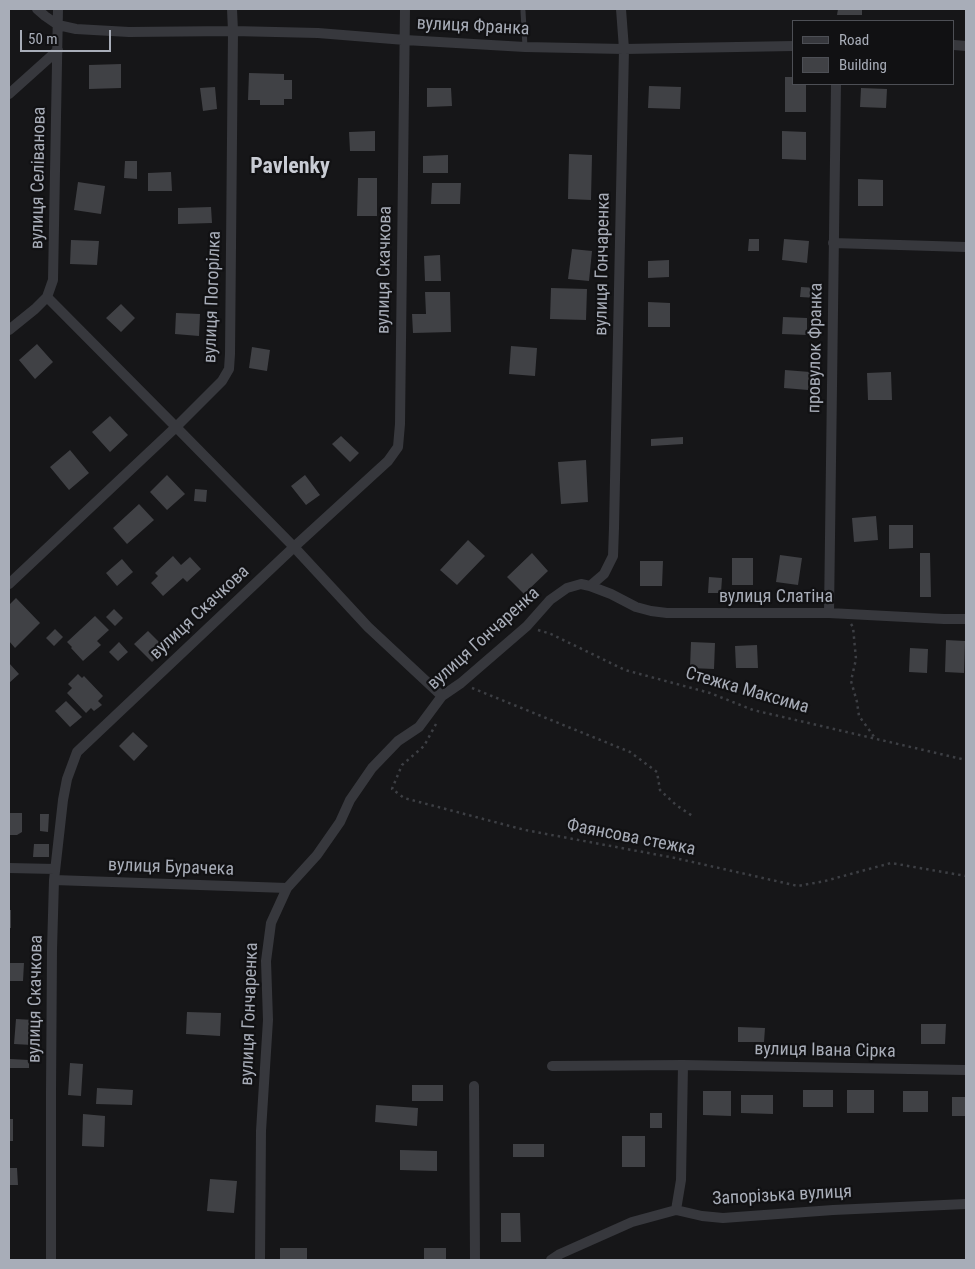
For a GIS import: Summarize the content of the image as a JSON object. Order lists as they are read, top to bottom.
{
  "streets": {
    "street": [
      "вулиця Франка",
      "вулиця Селіванова",
      "вулиця Гончаренка",
      "вулиця Скачкова",
      "вулиця Погорілка",
      "провулок Франка",
      "вулиця Слатіна",
      "вулиця Бурачека",
      "вулиця Івана Сірка",
      "Запорізька вулиця"
    ],
    "path": ["Стежка Максима", "Фаянсова стежка"]
  },
  "crossings": [
    ["вулиця Франка", "вулиця Селіванова"],
    ["вулиця Франка", "вулиця Гончаренка"],
    ["вулиця Франка", "вулиця Скачкова"],
    ["вулиця Франка", "вулиця Погорілка"],
    ["вулиця Гончаренка", "вулиця Слатіна"],
    ["вулиця Гончаренка", "Стежка Максима"],
    ["вулиця Гончаренка", "Фаянсова стежка"],
    ["вулиця Гончаренка", "вулиця Бурачека"],
    ["вулиця Скачкова", "вулиця Бурачека"],
    ["провулок Франка", "вулиця Слатіна"]
  ],
  "districts": ["Pavlenky"],
  "legend": ["Road", "Building"],
  "scale_bar": "50 m"
}
